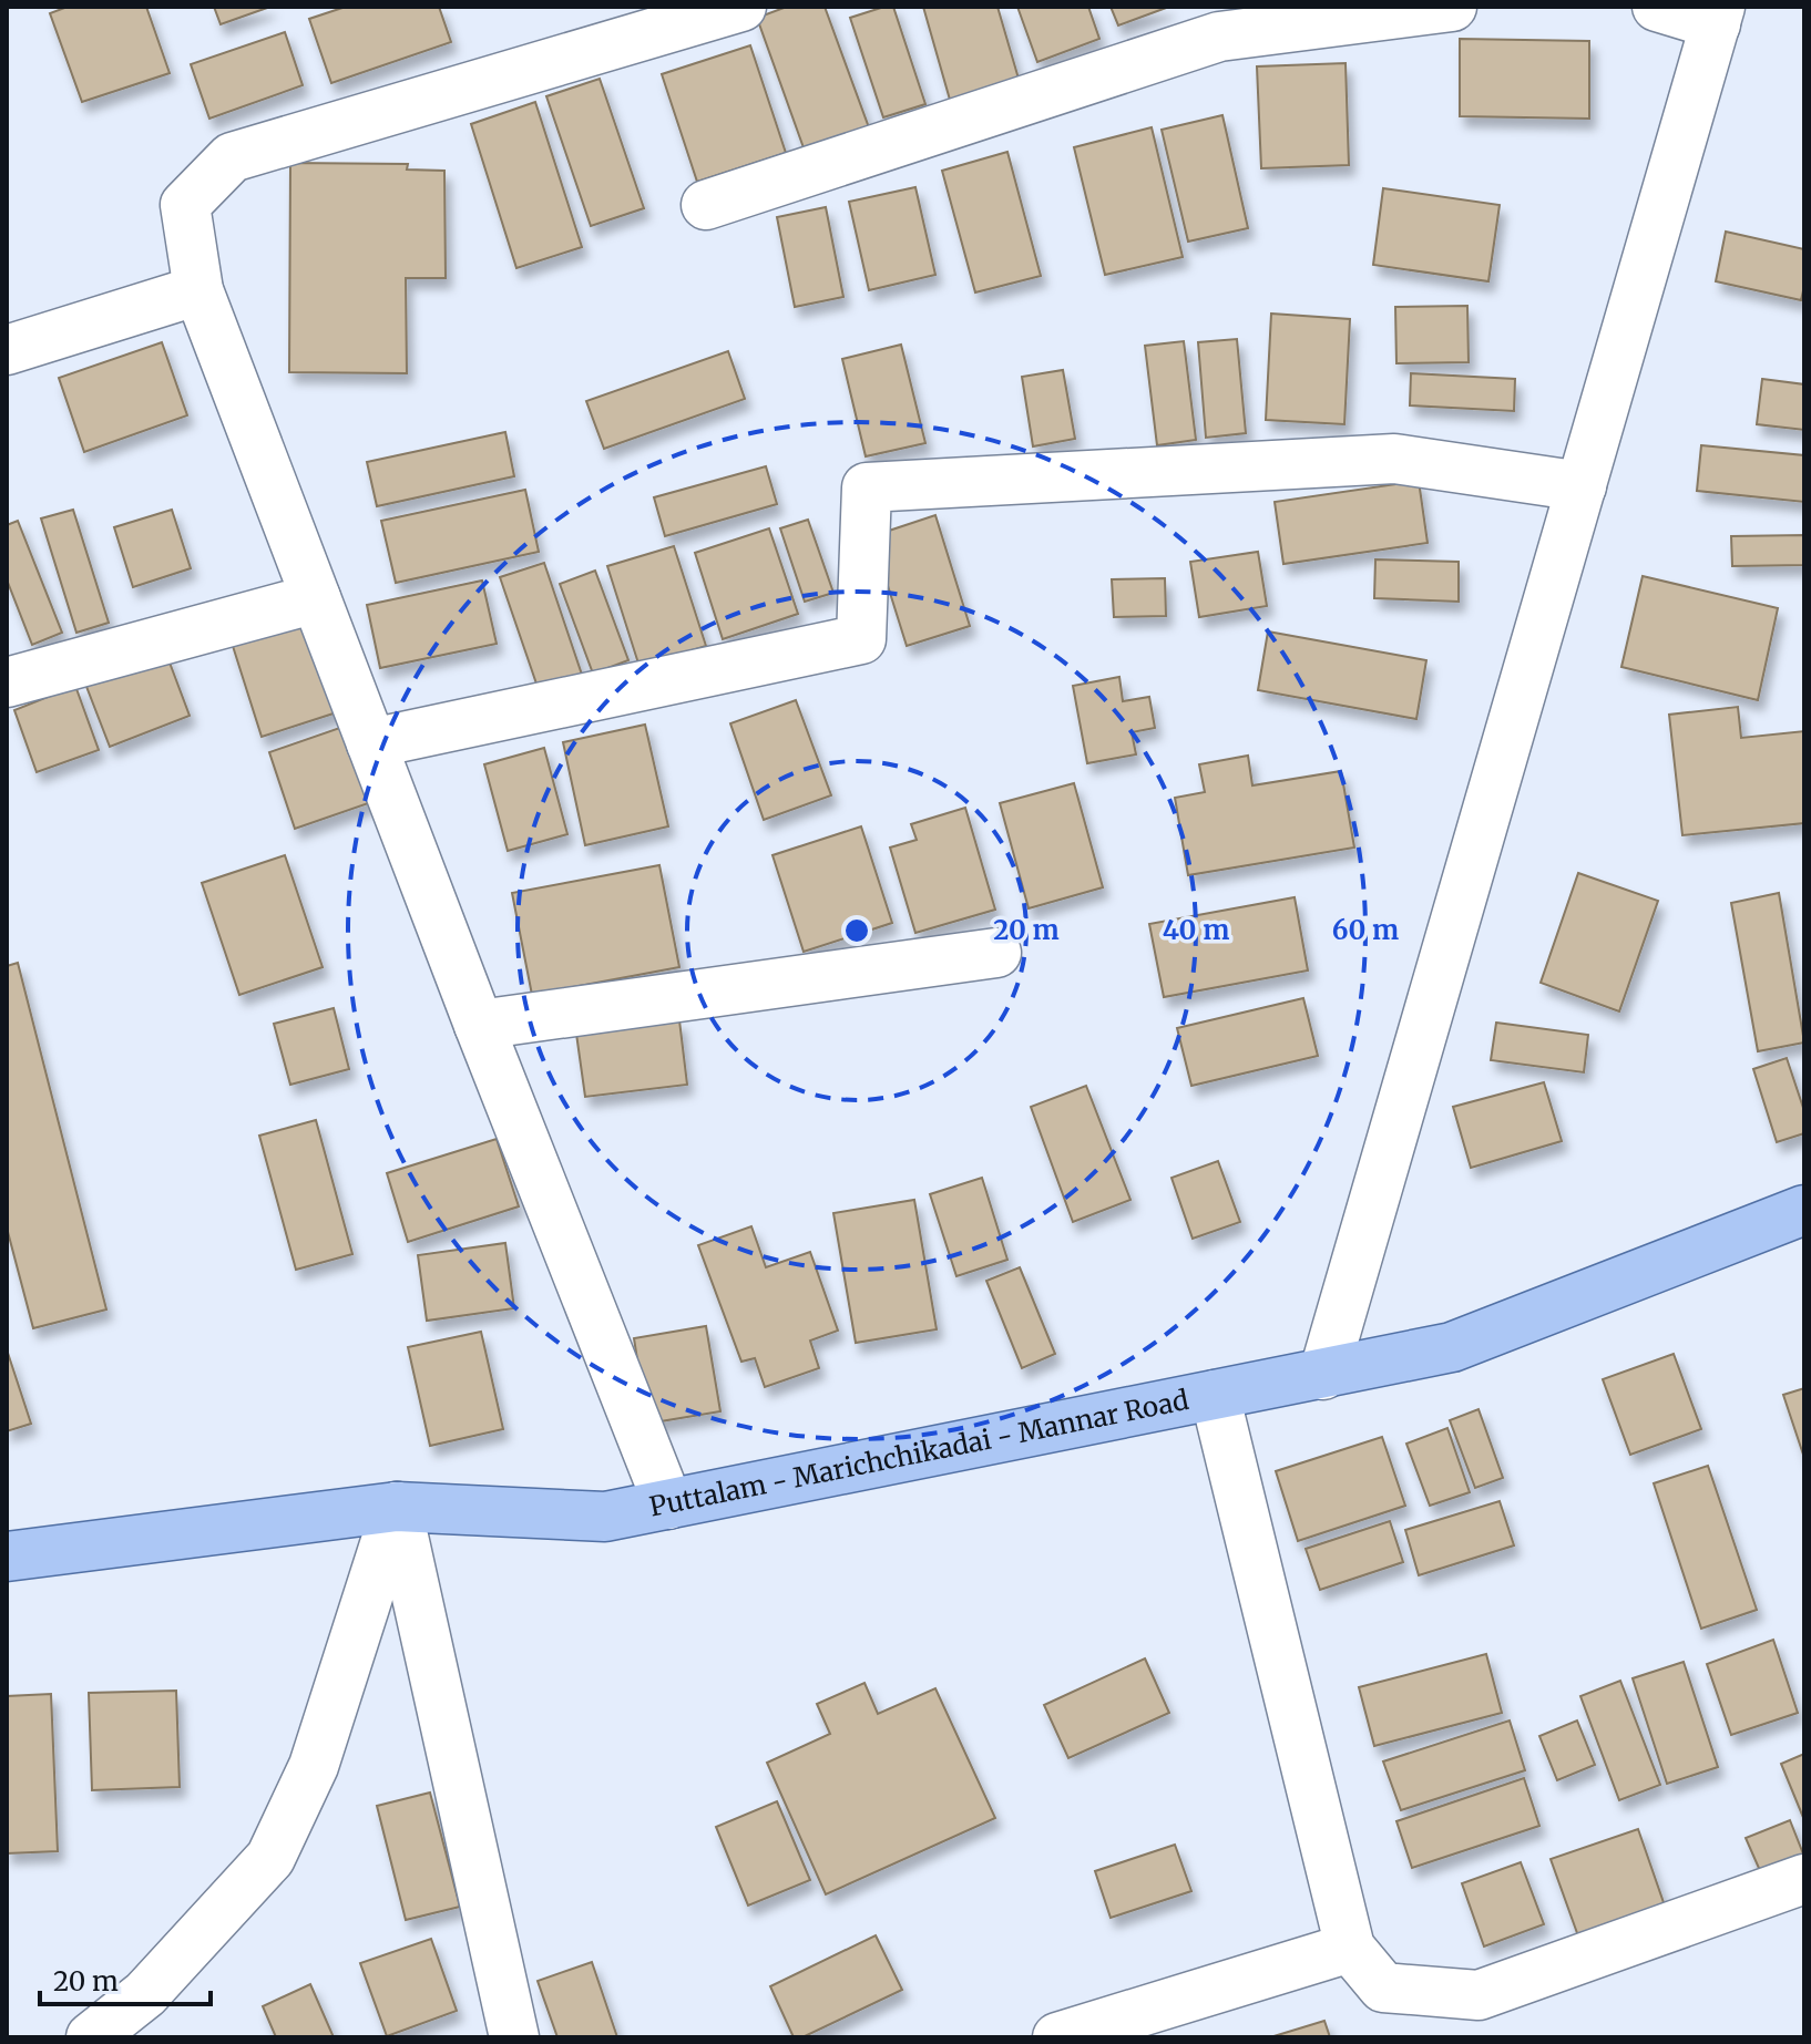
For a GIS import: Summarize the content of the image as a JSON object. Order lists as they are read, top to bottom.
{
  "streets": {
    "main road": ["Puttalam - Marichchikadai - Mannar Road"]
  },
  "scale_bar": "20 m",
  "rings": ["20 m", "40 m", "60 m"]
}
